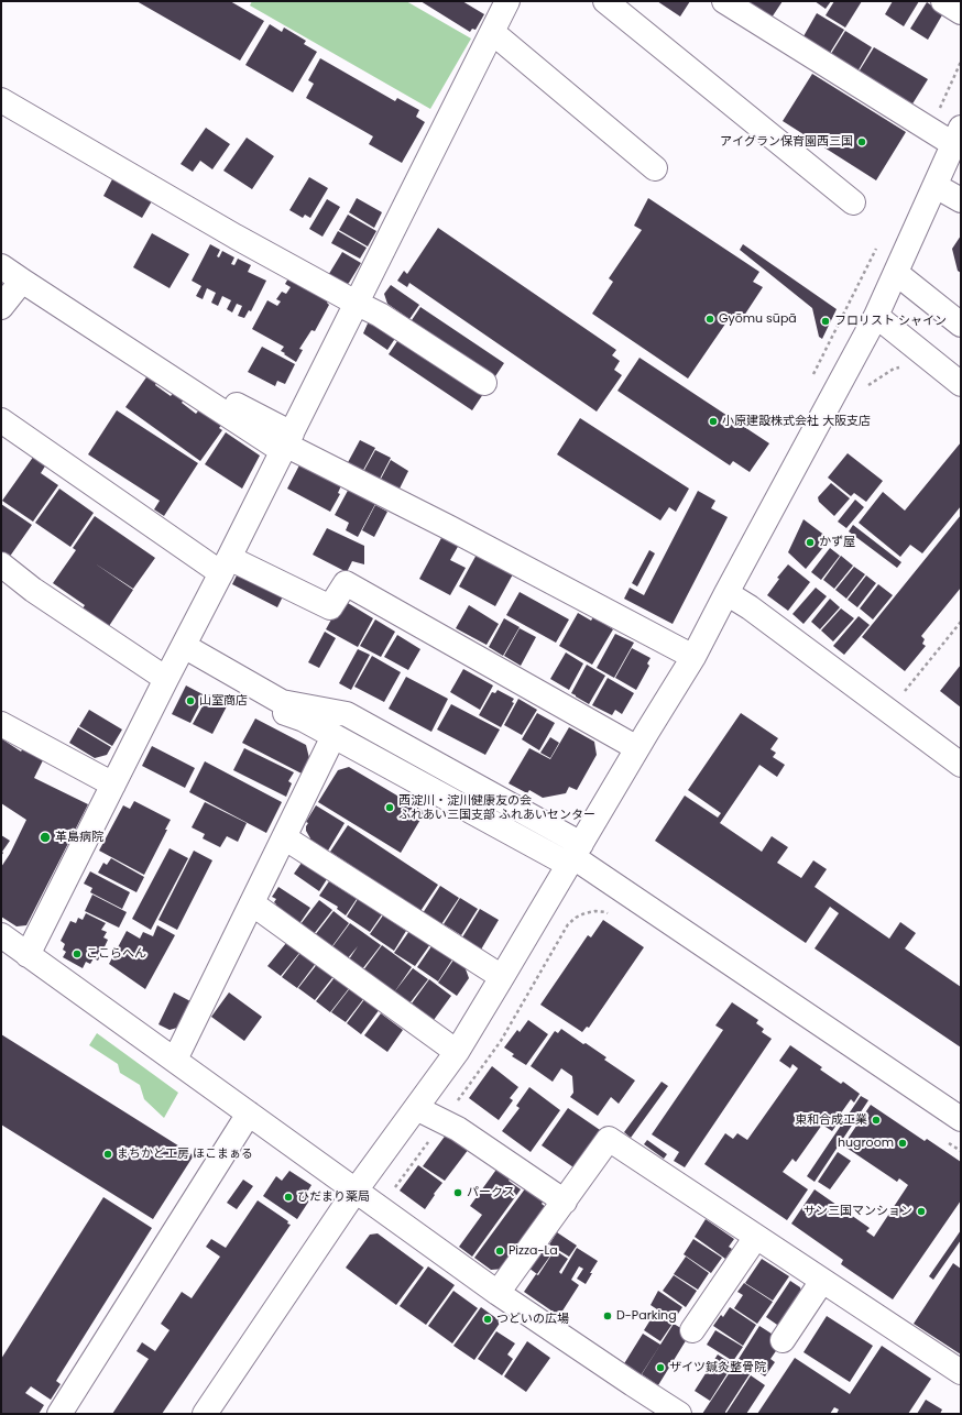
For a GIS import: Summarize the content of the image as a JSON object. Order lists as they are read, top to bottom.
{
  "places": [
    "アイグラン保育園西三国",
    "Gyōmu sūpā",
    "フロリスト シャイン",
    "小原建設株式会社 大阪支店",
    "かず屋",
    "山室商店",
    "西淀川・淀川健康友の会 ふれあい三国支部 ふれあいセンター",
    "革島病院",
    "ここらへん",
    "東和合成工業",
    "hugroom",
    "まちかど工房 ほこまぁる",
    "パークス",
    "ひだまり薬局",
    "サン三国マンション",
    "Pizza-La",
    "D-Parking",
    "つどいの広場",
    "ザイツ鍼灸整骨院"
  ]
}
